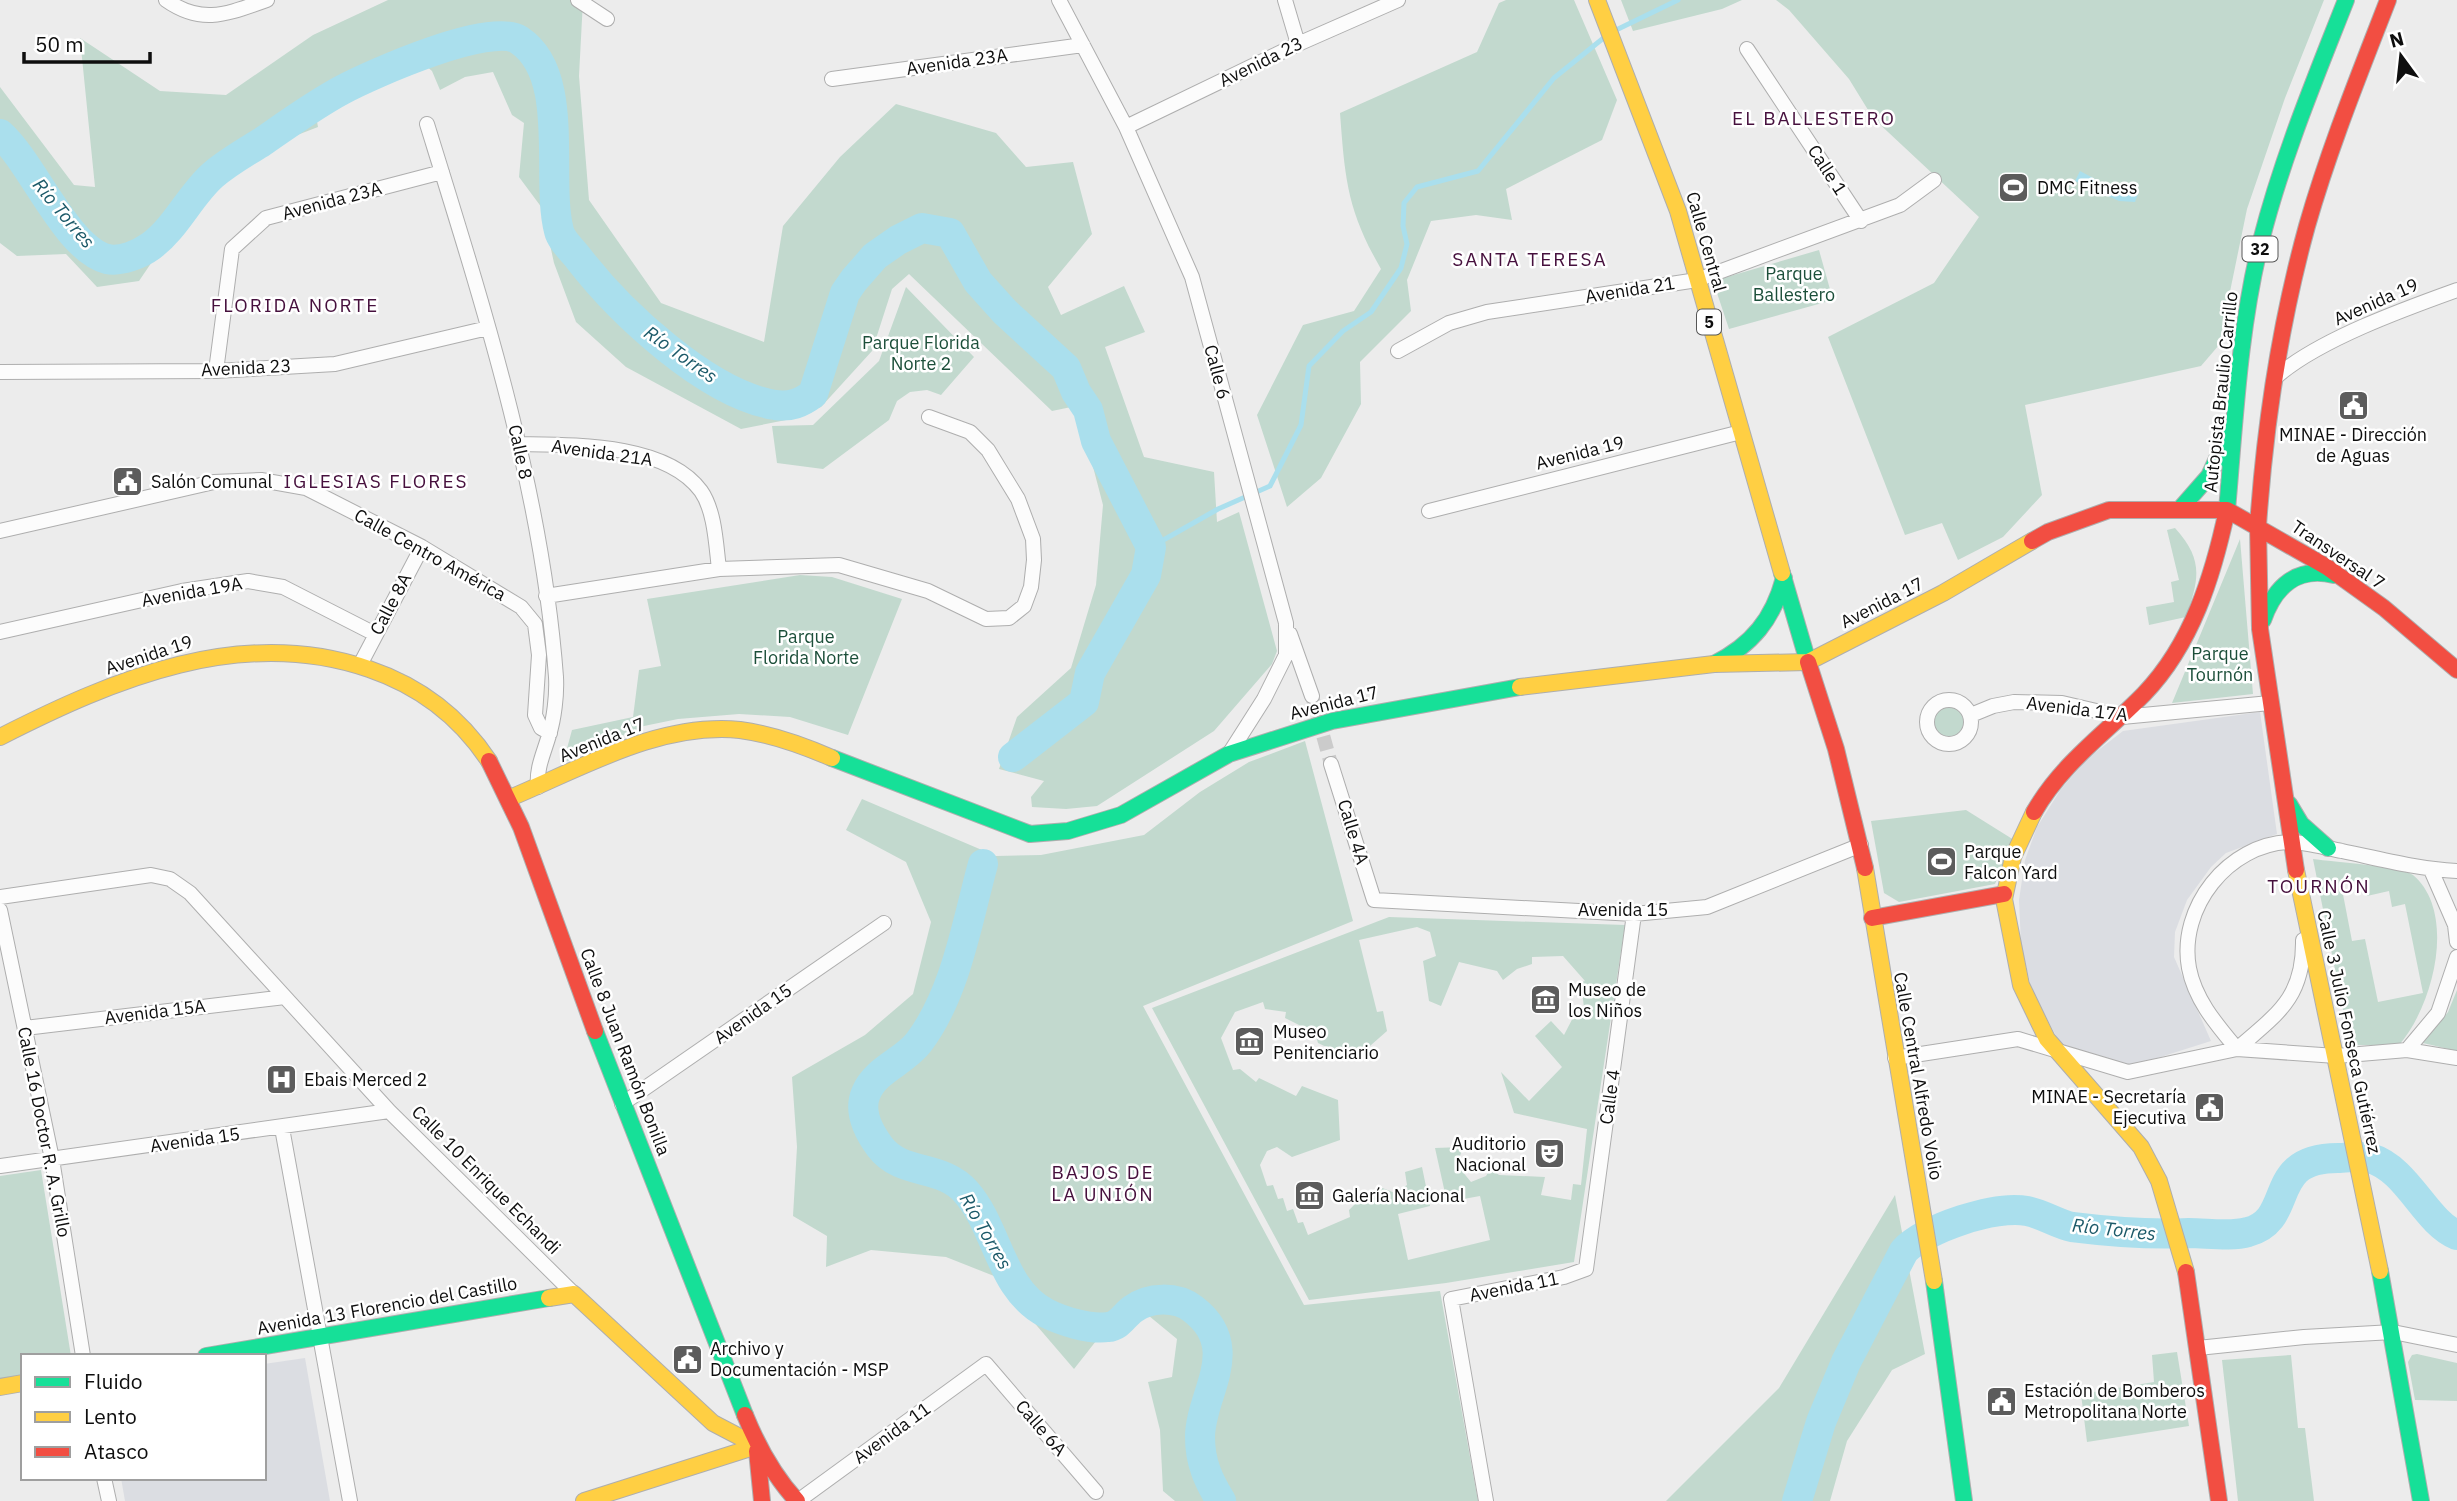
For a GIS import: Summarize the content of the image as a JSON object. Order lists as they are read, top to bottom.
{
  "streets": {
    "main road": [
      "Calle Central",
      "32",
      "Avenida 19",
      "5",
      "Autopista Braulio Carrillo",
      "Transversal 7",
      "Avenida 17",
      "Calle 3 Julio Fonseca Gutiérrez",
      "Calle 8 Juan Ramón Bonilla",
      "Calle Central Alfredo Volio",
      "Calle 10 Enrique Echandi",
      "Avenida 13 Florencio del Castillo"
    ],
    "street": [
      "Avenida 23A",
      "Avenida 23",
      "Calle 1",
      "Avenida 21",
      "Calle 6",
      "Calle 8",
      "Avenida 21A",
      "Calle Centro América",
      "Avenida 19A",
      "Calle 8A",
      "Avenida 17A",
      "Calle 4A",
      "Avenida 15",
      "Avenida 15A",
      "Calle 4",
      "Calle 16 Doctor R. A. Grillo",
      "Avenida 11",
      "Calle 6A"
    ]
  },
  "crossings": [
    ["Avenida 23A", "Avenida 23"],
    ["Avenida 23A", "Calle 6"],
    ["Avenida 23A", "Calle 8"],
    ["Avenida 23", "Calle 6"],
    ["Avenida 23", "Calle 8"],
    ["Calle 1", "Avenida 21"],
    ["Calle Central", "Avenida 21"],
    ["Calle Central", "Avenida 19"],
    ["Calle Central", "Avenida 17"],
    ["Calle Central", "Calle Central Alfredo Volio"],
    ["32", "Avenida 19"],
    ["32", "Transversal 7"],
    ["32", "Calle 3 Julio Fonseca Gutiérrez"],
    ["Avenida 19", "Calle 8A"],
    ["Avenida 19", "Calle 8 Juan Ramón Bonilla"],
    ["Calle 6", "Avenida 17"],
    ["Autopista Braulio Carrillo", "Transversal 7"],
    ["Autopista Braulio Carrillo", "Avenida 17A"],
    ["Calle 8", "Avenida 21A"],
    ["Calle 8", "Calle Centro América"],
    ["Calle 8", "Avenida 17"],
    ["Calle Centro América", "Calle 8A"],
    ["Transversal 7", "Avenida 17"],
    ["Transversal 7", "Calle 3 Julio Fonseca Gutiérrez"],
    ["Avenida 19A", "Calle 8A"],
    ["Avenida 17", "Calle 8 Juan Ramón Bonilla"],
    ["Avenida 17", "Calle Central Alfredo Volio"],
    ["Calle 8A", "Calle 8 Juan Ramón Bonilla"],
    ["Avenida 17A", "Calle 3 Julio Fonseca Gutiérrez"],
    ["Calle 4A", "Avenida 15"],
    ["Avenida 15", "Calle 8 Juan Ramón Bonilla"],
    ["Avenida 15", "Calle Central Alfredo Volio"],
    ["Avenida 15", "Calle 4"],
    ["Avenida 15", "Calle 16 Doctor R. A. Grillo"],
    ["Avenida 15", "Calle 10 Enrique Echandi"],
    ["Avenida 15A", "Calle 16 Doctor R. A. Grillo"],
    ["Avenida 15A", "Calle 10 Enrique Echandi"],
    ["Calle 8 Juan Ramón Bonilla", "Calle 10 Enrique Echandi"],
    ["Calle 8 Juan Ramón Bonilla", "Avenida 11"],
    ["Calle 4", "Avenida 11"],
    ["Calle 10 Enrique Echandi", "Avenida 13 Florencio del Castillo"],
    ["Avenida 11", "Calle 6A"]
  ],
  "districts": [
    "EL BALLESTERO",
    "SANTA TERESA",
    "FLORIDA NORTE",
    "IGLESIAS FLORES",
    "TOURNÓN",
    "BAJOS DE LA UNIÓN"
  ],
  "water": ["Río Torres"],
  "parks": [
    "Parque Ballestero",
    "Parque Florida Norte 2",
    "Parque Florida Norte",
    "Parque Tournón"
  ],
  "places": {
    "sports": ["DMC Fitness", "Parque Falcon Yard"],
    "public building": [
      "MINAE - Dirección de Aguas",
      "Salón Comunal",
      "MINAE - Secretaría Ejecutiva",
      "Archivo y Documentación - MSP",
      "Estación de Bomberos Metropolitana Norte"
    ],
    "museum": ["Museo de los Niños", "Museo Penitenciario", "Galería Nacional"],
    "hospital": ["Ebais Merced 2"],
    "theatre": ["Auditorio Nacional"]
  },
  "legend": ["Fluido", "Lento", "Atasco"],
  "scale_bar": "50 m",
  "north": "top"
}
